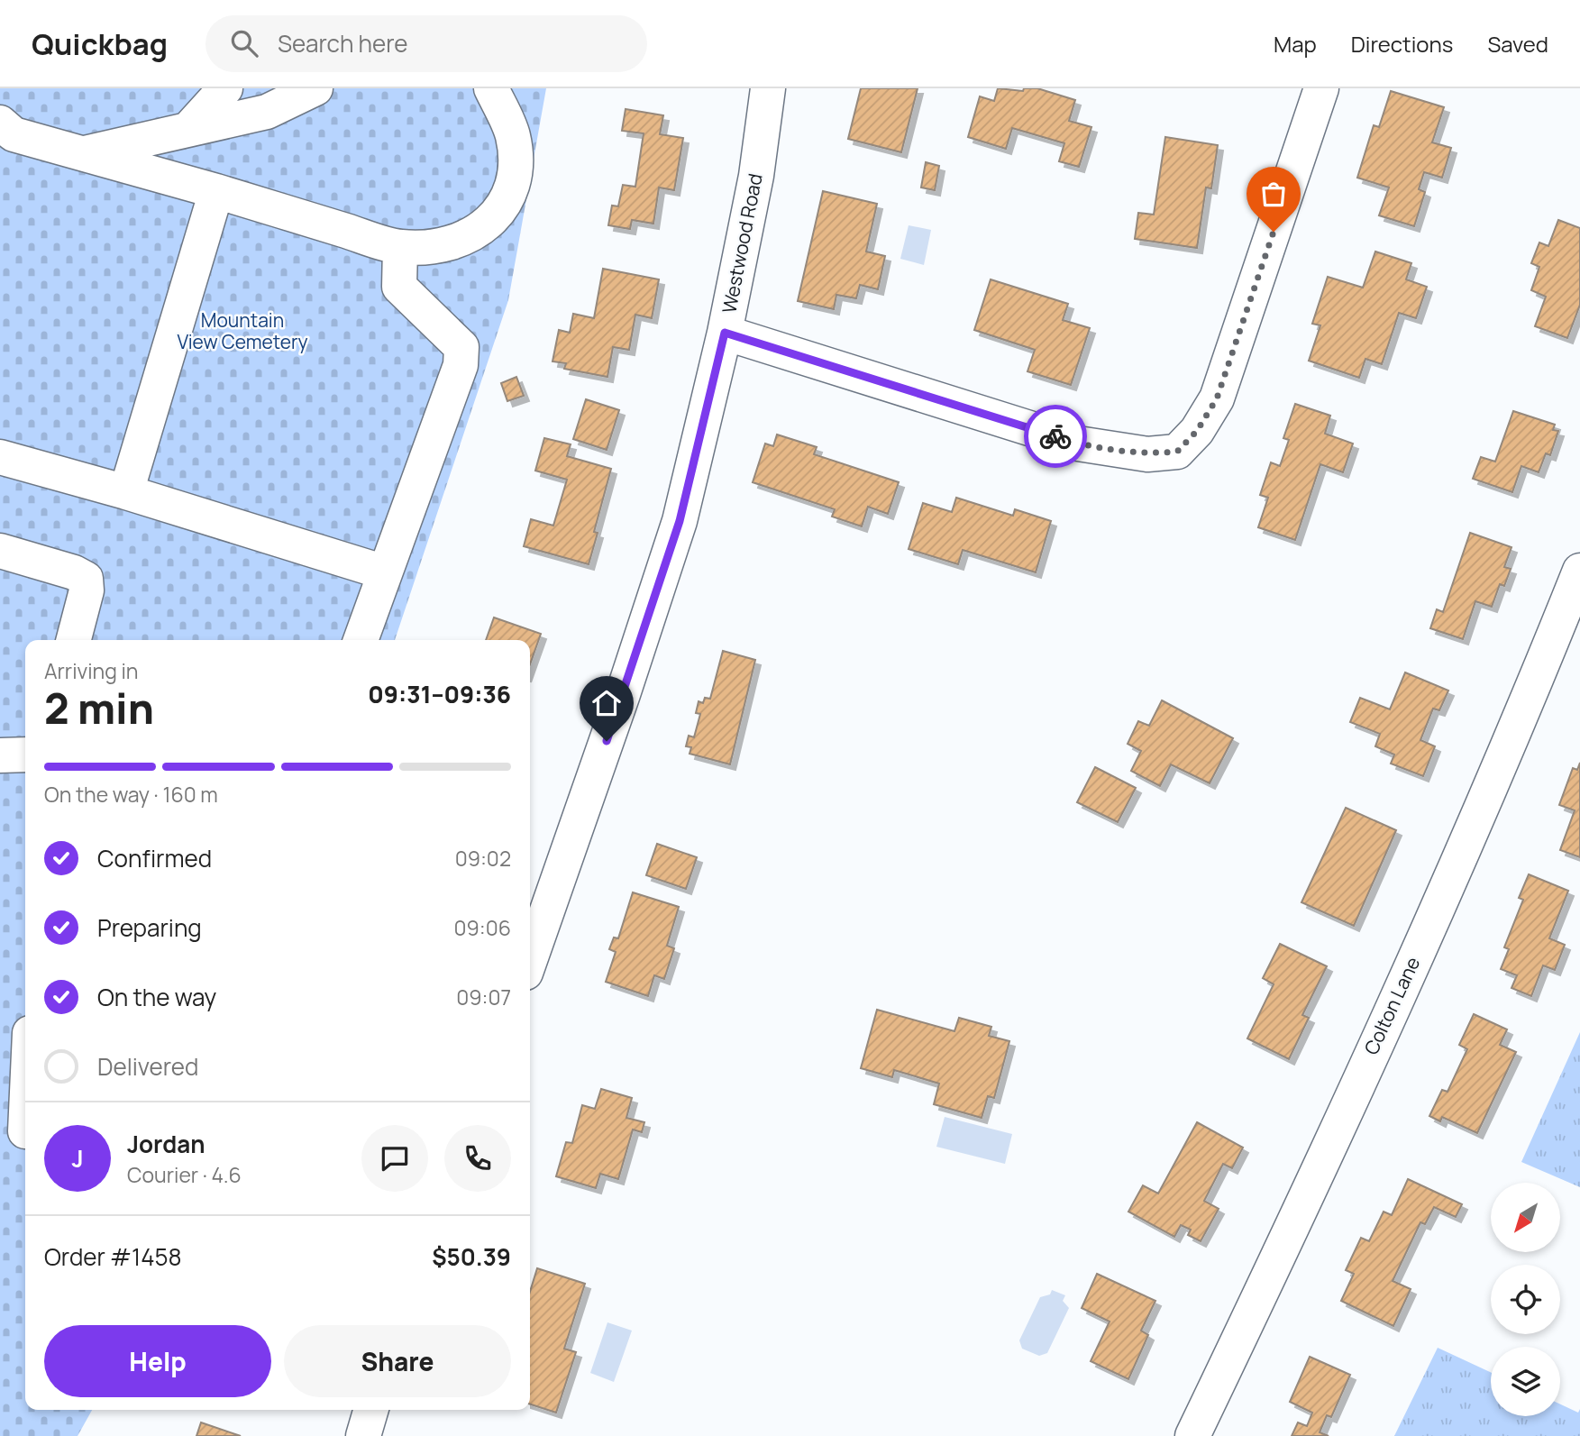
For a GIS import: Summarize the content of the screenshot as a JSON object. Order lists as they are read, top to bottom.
{
  "streets": {
    "street": ["Westwood Road", "Colton Lane"]
  },
  "parks": ["Mountain View Cemetery"],
  "north": "bottom left",
  "page": {
    "header": "Quickbag",
    "search": "Search here",
    "nav": ["Map", "Directions", "Saved"],
    "heading": ["2 min", "Arriving in", "09:31–09:36"],
    "panel": [
      "Jordan",
      "Courier · 4.6",
      "Order #1458",
      "$50.39"
    ],
    "bar": "On the way · 160 m",
    "list": [
      ["Confirmed", "09:02"],
      ["Preparing", "09:06"],
      ["On the way", "09:07"],
      "Delivered"
    ],
    "round": "J",
    "buttons": ["Help", "Share"]
  }
}
